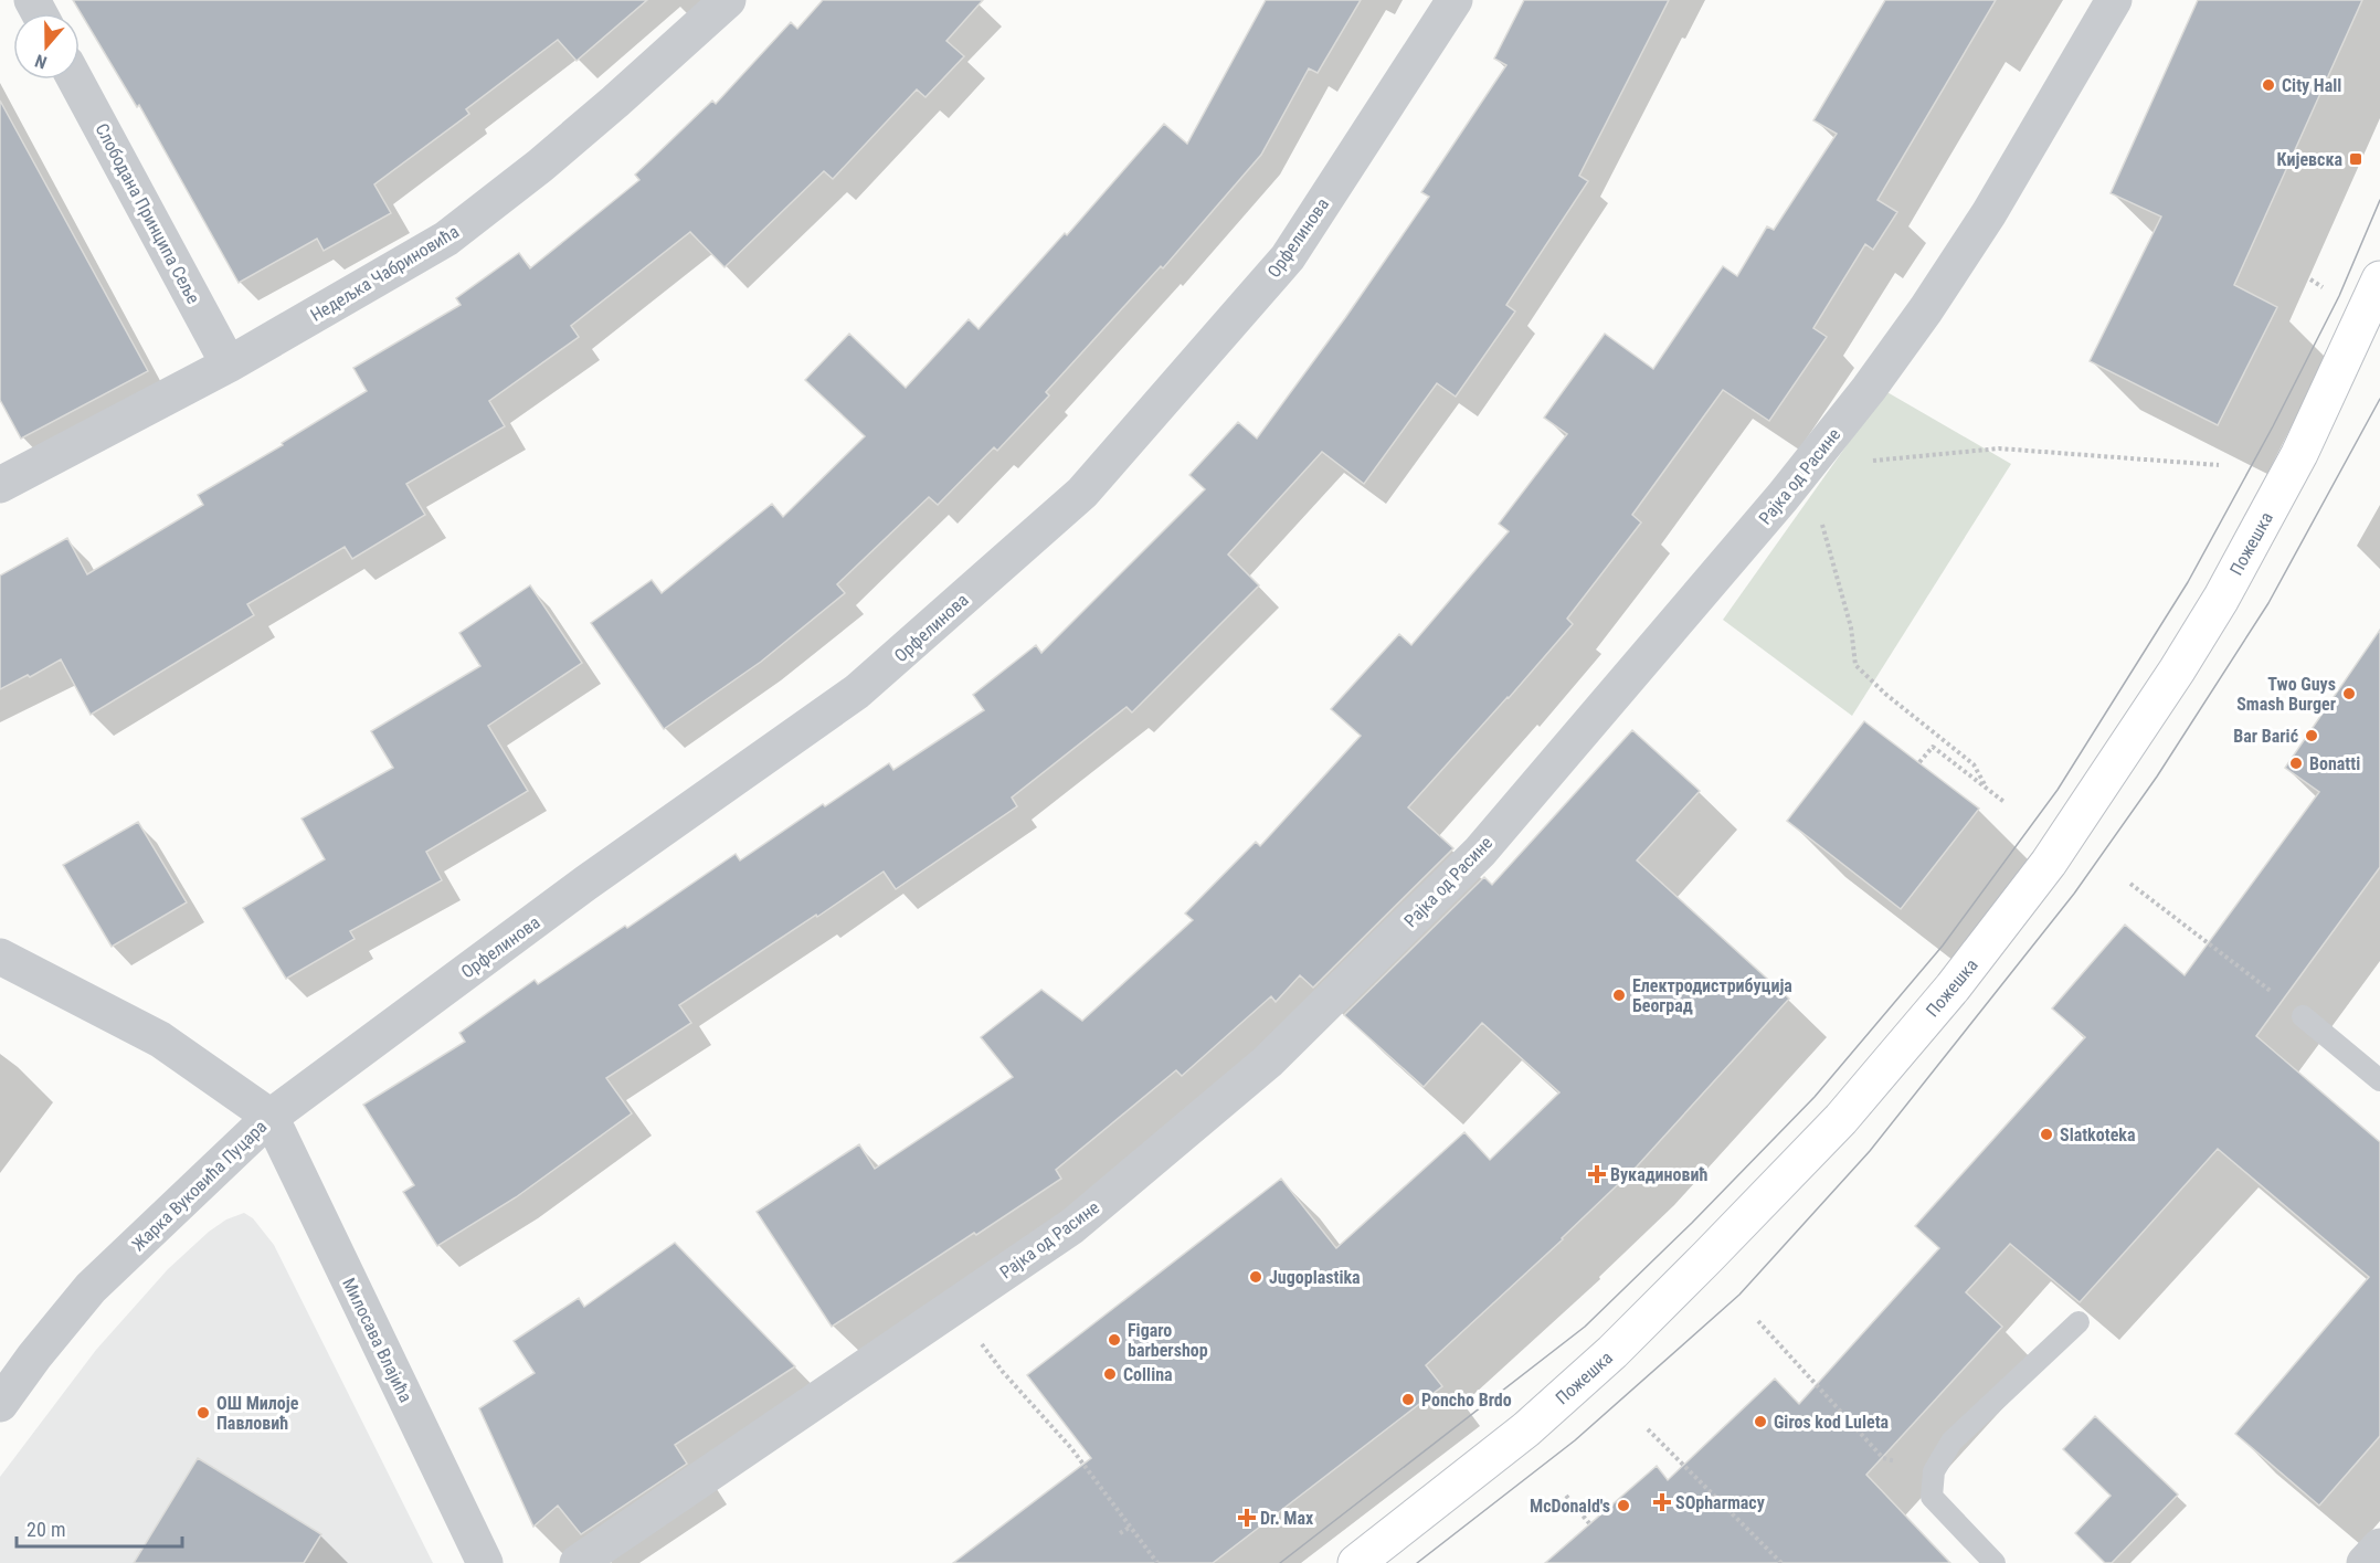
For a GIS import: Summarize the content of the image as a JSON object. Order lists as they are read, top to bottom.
{
  "streets": {
    "main road": ["Пожешка"],
    "street": [
      "Слободана Принципа Сеље",
      "Орфелинова",
      "Недељка Чабриновића",
      "Рајка од Расине",
      "Жарка Вуковића Пуцара",
      "Милосава Влајића"
    ]
  },
  "crossings": [
    ["Слободана Принципа Сеље", "Недељка Чабриновића"],
    ["Орфелинова", "Жарка Вуковића Пуцара"],
    ["Орфелинова", "Милосава Влајића"],
    ["Жарка Вуковића Пуцара", "Милосава Влајића"]
  ],
  "places": {
    "other": [
      "City Hall",
      "Two Guys Smash Burger",
      "Bar Barić",
      "Bonatti",
      "Електродистрибуција Београд",
      "Slatkoteka",
      "Jugoplastika",
      "Figaro barbershop",
      "Collina",
      "Poncho Brdo",
      "ОШ Милоје Павловић",
      "Giros kod Luleta",
      "McDonald's"
    ],
    "transit": ["Кијевска"],
    "health": ["Вукадиновић", "SOpharmacy", "Dr. Max"]
  },
  "scale_bar": "20 m",
  "north": "bottom"
}
